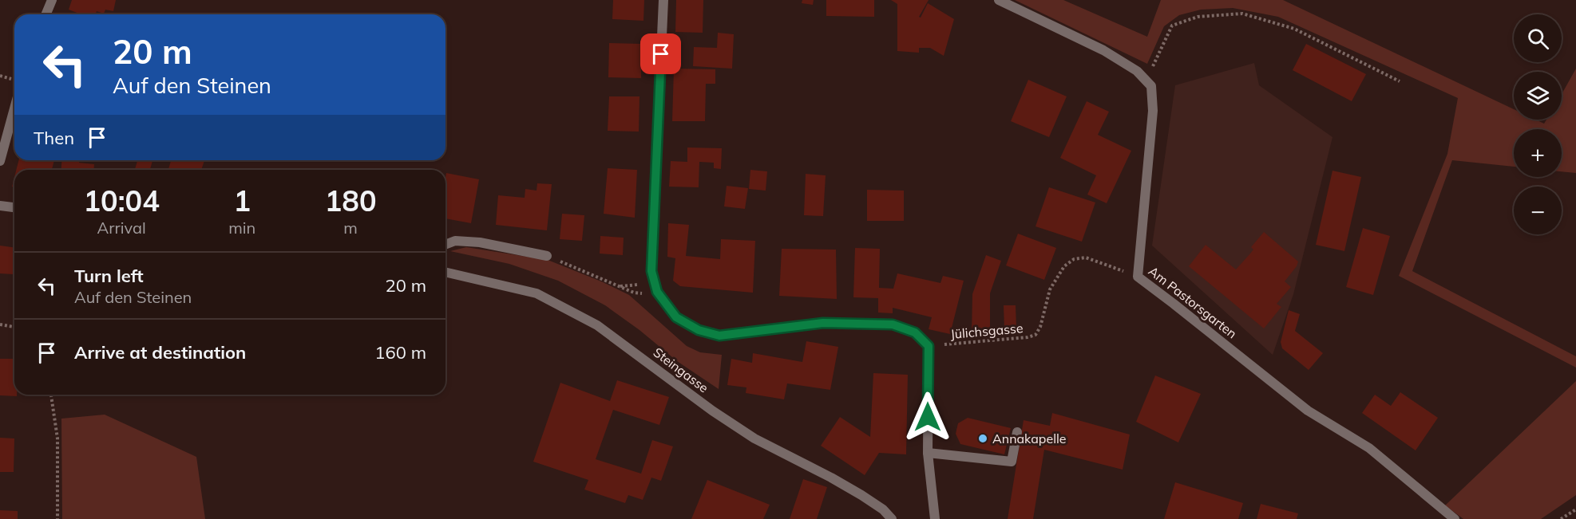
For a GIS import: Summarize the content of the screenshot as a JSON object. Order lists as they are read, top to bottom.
{
  "streets": {
    "street": ["Am Pastorsgarten", "Steingasse"],
    "path": ["Jülichsgasse"]
  },
  "crossings": [
    ["Am Pastorsgarten", "Jülichsgasse"]
  ],
  "places": ["Annakapelle"],
  "page": {
    "map_buttons": ["+", "−"],
    "turn": ["20 m", "Auf den Steinen"],
    "then": "Then",
    "eta": [
      "10:04",
      "Arrival",
      "1",
      "min",
      "180",
      "m"
    ],
    "list": [
      {
        "name": "Turn left",
        "note": "Auf den Steinen",
        "value": "20 m"
      },
      {
        "name": "Arrive at destination",
        "value": "160 m"
      }
    ]
  }
}
